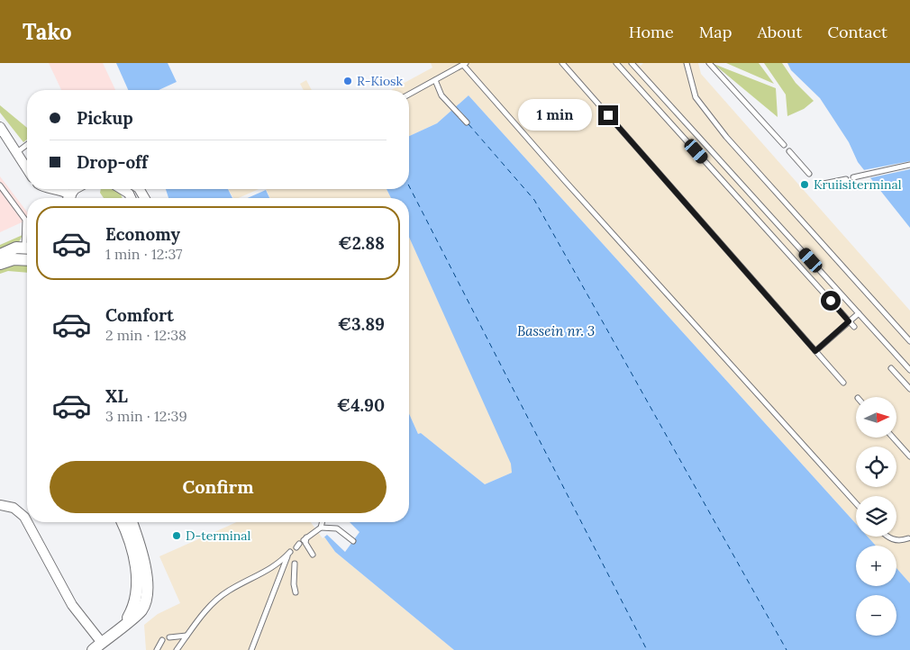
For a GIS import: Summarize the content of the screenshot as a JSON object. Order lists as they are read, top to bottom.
{
  "water": ["Bassein nr. 3"],
  "places": ["R-Kiosk", "Kruiisiterminal", "D-terminal"],
  "north": "right",
  "page": {
    "header": "Tako",
    "nav": [
      "Home",
      "Map",
      "About",
      "Contact"
    ],
    "banner": ["Pickup", "Drop-off"],
    "bubble": "1 min",
    "list": [
      {
        "name": "Economy",
        "note": "1 min · 12:37",
        "value": "€2.88"
      },
      {
        "name": "Comfort",
        "note": "2 min · 12:38",
        "value": "€3.89"
      },
      {
        "name": "XL",
        "note": "3 min · 12:39",
        "value": "€4.90"
      }
    ],
    "map_buttons": ["+", "−"],
    "buttons": "Confirm"
  }
}
